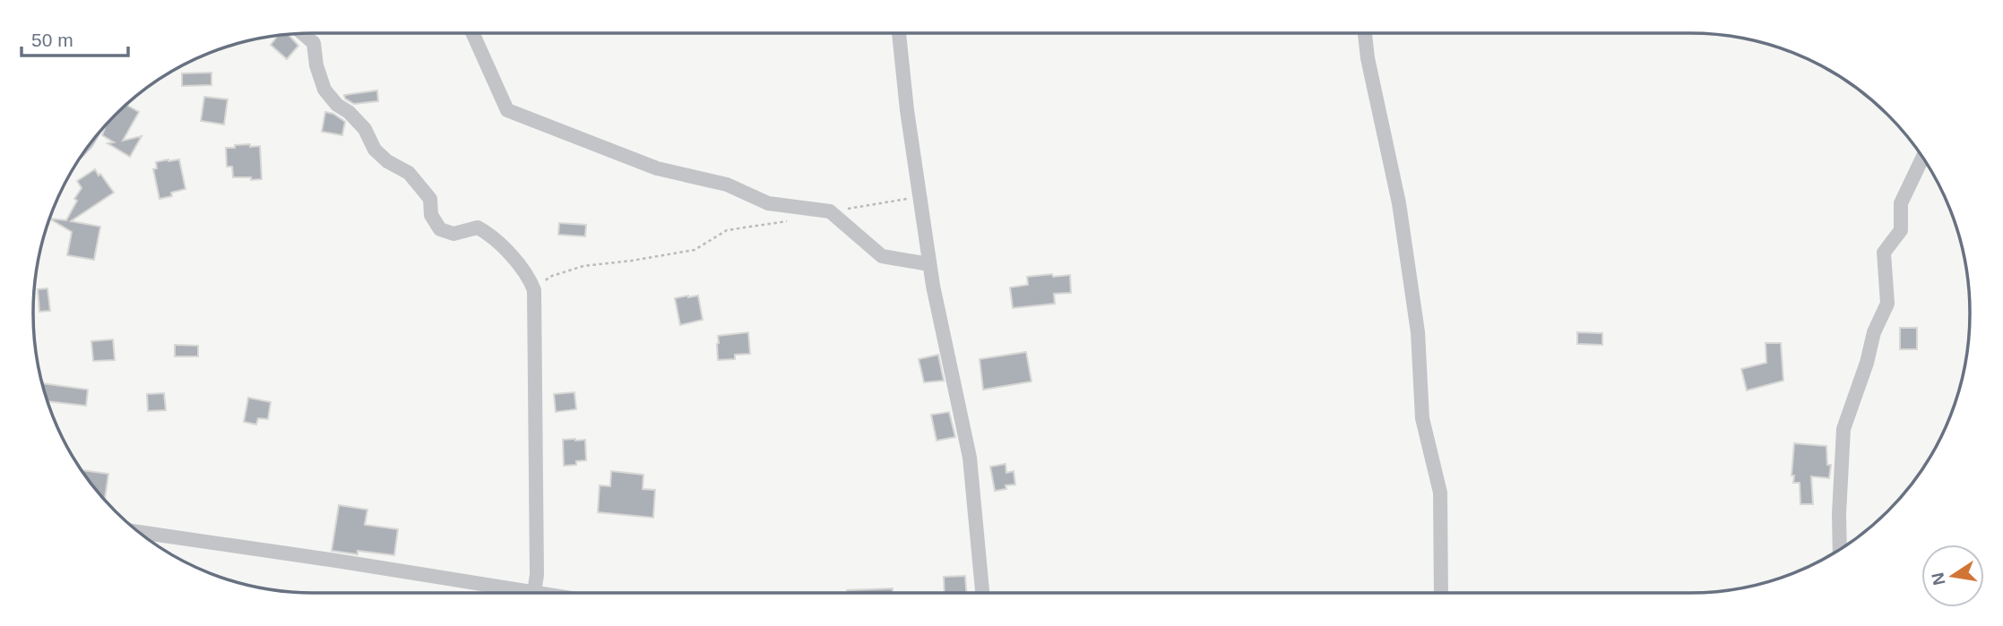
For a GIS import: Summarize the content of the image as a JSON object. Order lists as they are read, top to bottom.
{
  "scale_bar": "50 m",
  "north": "left"
}
